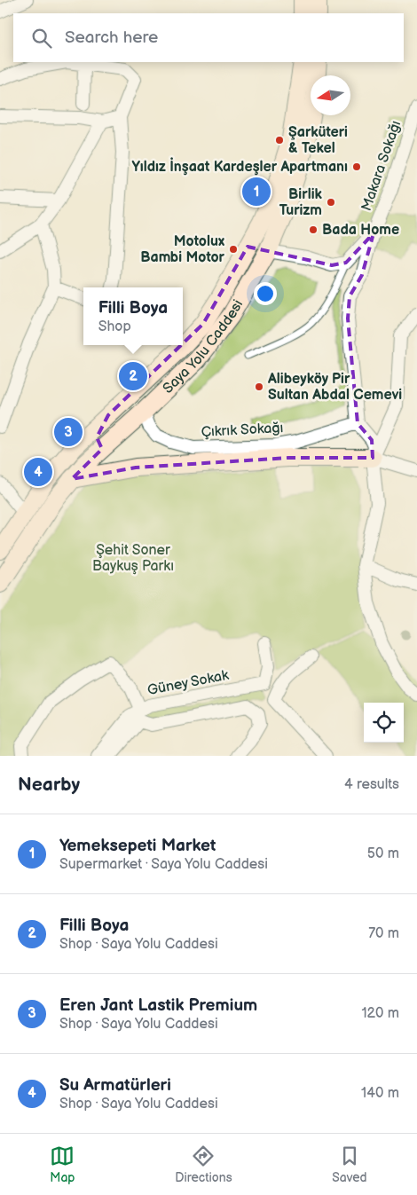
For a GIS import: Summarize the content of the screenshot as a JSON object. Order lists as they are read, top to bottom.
{
  "streets": {
    "main road": ["Saya Yolu Caddesi"],
    "street": ["Makara Sokağı", "Çıkrık Sokağı", "Güney Sokak"]
  },
  "crossings": [
    ["Saya Yolu Caddesi", "Çıkrık Sokağı"]
  ],
  "parks": ["Şehit Soner Baykuş Parkı"],
  "places": [
    "Şarküteri & Tekel",
    "Yıldız İnşaat Kardeşler Apartmanı",
    "Birlik Turizm",
    "Bada Home",
    "Motolux Bambi Motor",
    "Alibeyköy Pir Sultan Abdal Cemevi"
  ],
  "north": "left",
  "page": {
    "search": "Search here",
    "pins": [
      "1",
      "2",
      "3",
      "4"
    ],
    "popup": ["Filli Boya", "Shop"],
    "heading": ["Nearby", "4 results"],
    "list": [
      {
        "mark": "1",
        "name": "Yemeksepeti Market",
        "note": "Supermarket · Saya Yolu Caddesi",
        "value": "50 m"
      },
      {
        "mark": "2",
        "name": "Filli Boya",
        "note": "Shop · Saya Yolu Caddesi",
        "value": "70 m"
      },
      {
        "mark": "3",
        "name": "Eren Jant Lastik Premium",
        "note": "Shop · Saya Yolu Caddesi",
        "value": "120 m"
      },
      {
        "mark": "4",
        "name": "Su Armatürleri",
        "note": "Shop · Saya Yolu Caddesi",
        "value": "140 m"
      }
    ],
    "nav": ["Map", "Directions", "Saved"]
  }
}
